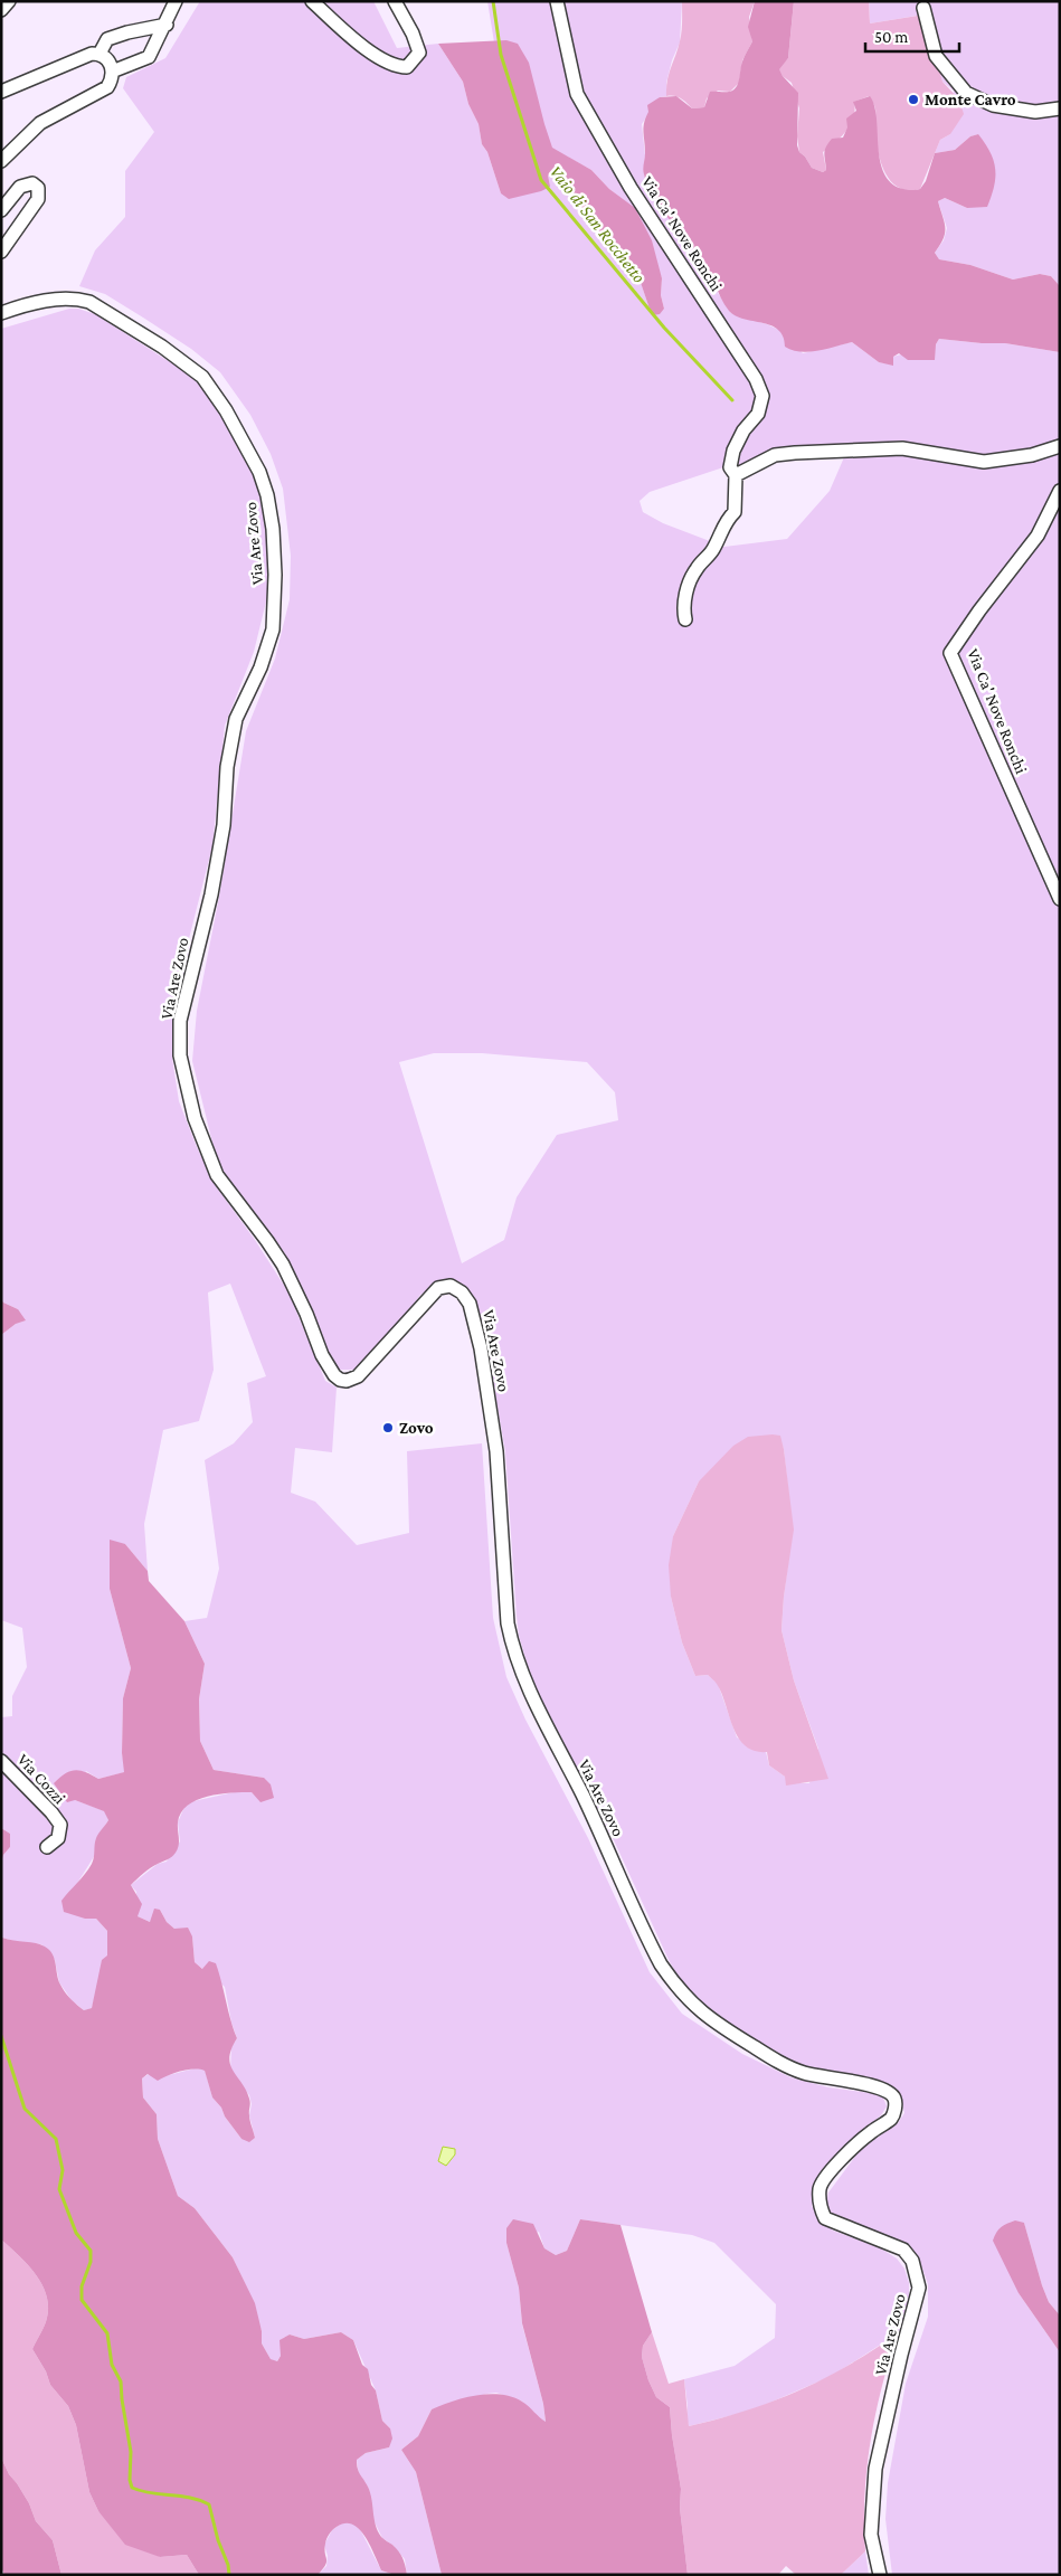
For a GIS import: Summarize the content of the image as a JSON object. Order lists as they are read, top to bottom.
{
  "streets": {
    "street": ["Via Ca' Nove Ronchi", "Via Are Zovo", "Via Cozzi"]
  },
  "water": ["Vaio di San Rocchetto"],
  "places": ["Monte Cavro", "Zovo"],
  "scale_bar": "50 m"
}
